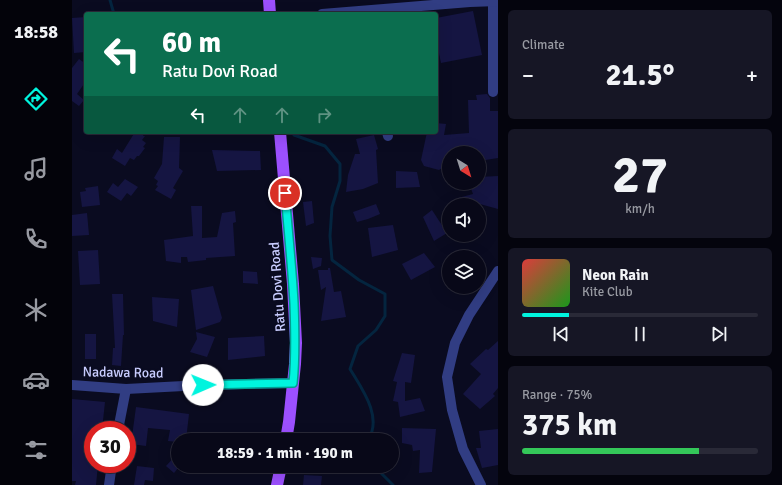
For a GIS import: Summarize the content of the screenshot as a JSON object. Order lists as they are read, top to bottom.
{
  "streets": {
    "main road": ["Ratu Dovi Road"],
    "street": ["Nadawa Road"]
  },
  "crossings": [
    ["Ratu Dovi Road", "Nadawa Road"]
  ],
  "north": "bottom right",
  "page": {
    "tabs": "18:58",
    "tile": [
      "Climate",
      ["27", "km/h"],
      ["Range · 75%", "375 km"]
    ],
    "turn": ["60 m", "Ratu Dovi Road"],
    "heat": ["−", "21.5°", "+"],
    "song": ["Neon Rain", "Kite Club"],
    "limit": "30",
    "trip": "18:59 · 1 min · 190 m"
  }
}
